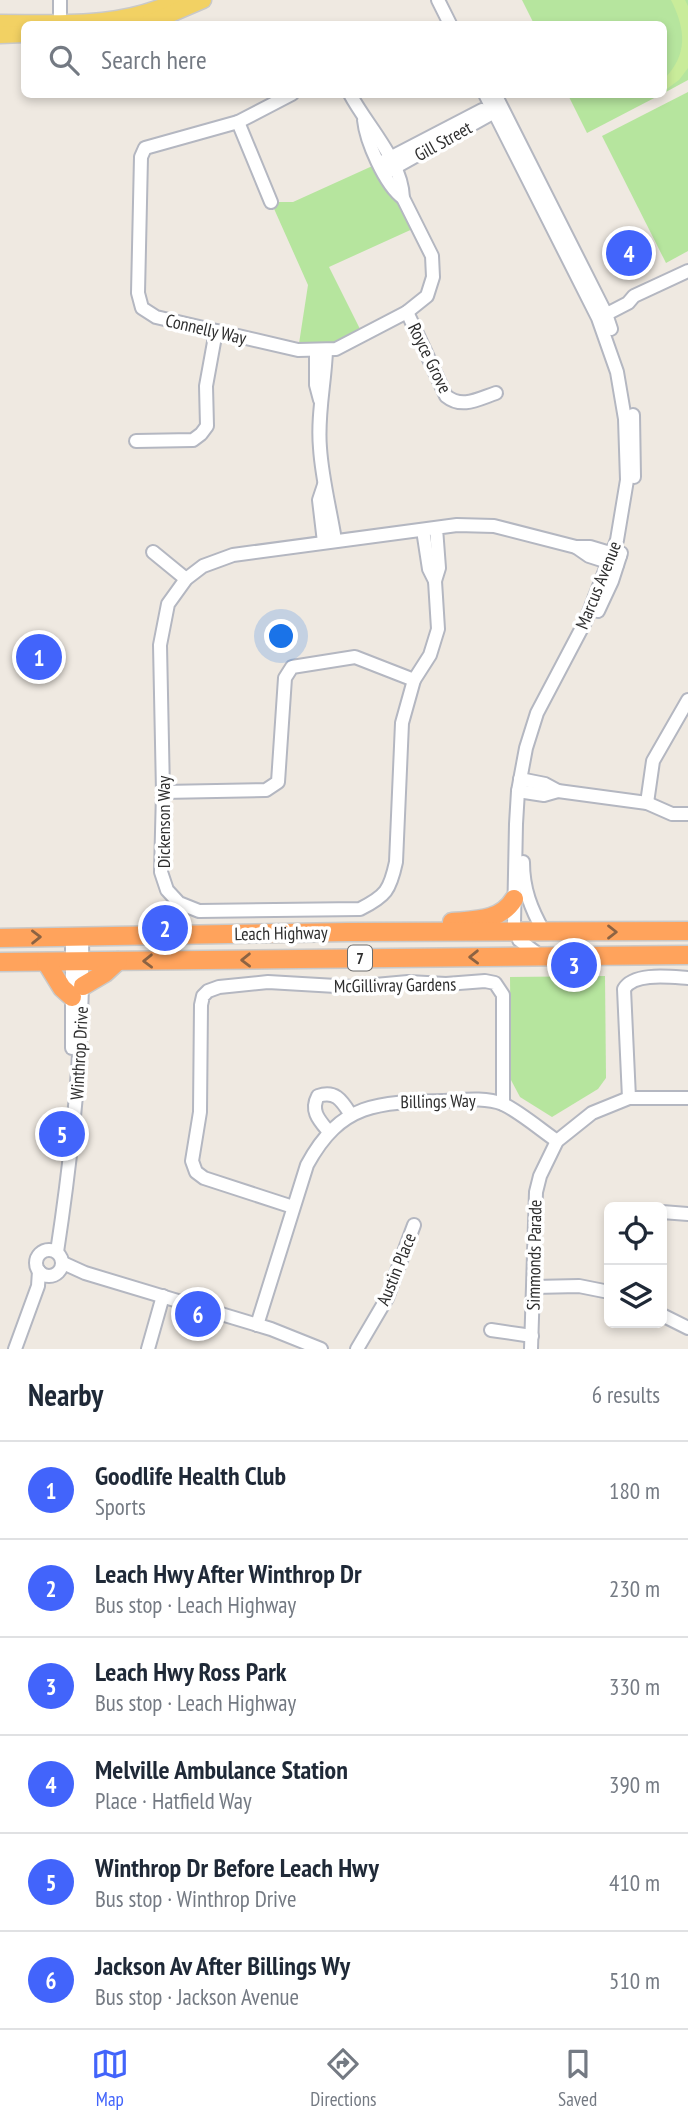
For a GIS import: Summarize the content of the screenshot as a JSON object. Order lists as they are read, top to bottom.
{
  "streets": {
    "highway": ["Leach Highway", "7"],
    "street": [
      "Gill Street",
      "Connelly Way",
      "Royce Grove",
      "Marcus Avenue",
      "Dickenson Way",
      "McGillivray Gardens",
      "Winthrop Drive",
      "Billings Way",
      "Simmonds Parade",
      "Austin Place"
    ]
  },
  "crossings": [
    ["Gill Street", "Connelly Way"],
    ["Gill Street", "Marcus Avenue"],
    ["Connelly Way", "Royce Grove"],
    ["Marcus Avenue", "Dickenson Way"],
    ["Marcus Avenue", "Leach Highway"],
    ["Leach Highway", "Winthrop Drive"],
    ["McGillivray Gardens", "Billings Way"],
    ["Billings Way", "Simmonds Parade"]
  ],
  "page": {
    "search": "Search here",
    "pins": [
      "4",
      "1",
      "2",
      "3",
      "5",
      "6"
    ],
    "heading": ["Nearby", "6 results"],
    "list": [
      {
        "mark": "1",
        "name": "Goodlife Health Club",
        "note": "Sports",
        "value": "180 m"
      },
      {
        "mark": "2",
        "name": "Leach Hwy After Winthrop Dr",
        "note": "Bus stop · Leach Highway",
        "value": "230 m"
      },
      {
        "mark": "3",
        "name": "Leach Hwy Ross Park",
        "note": "Bus stop · Leach Highway",
        "value": "330 m"
      },
      {
        "mark": "4",
        "name": "Melville Ambulance Station",
        "note": "Place · Hatfield Way",
        "value": "390 m"
      },
      {
        "mark": "5",
        "name": "Winthrop Dr Before Leach Hwy",
        "note": "Bus stop · Winthrop Drive",
        "value": "410 m"
      },
      {
        "mark": "6",
        "name": "Jackson Av After Billings Wy",
        "note": "Bus stop · Jackson Avenue",
        "value": "510 m"
      }
    ],
    "nav": ["Map", "Directions", "Saved"]
  }
}
